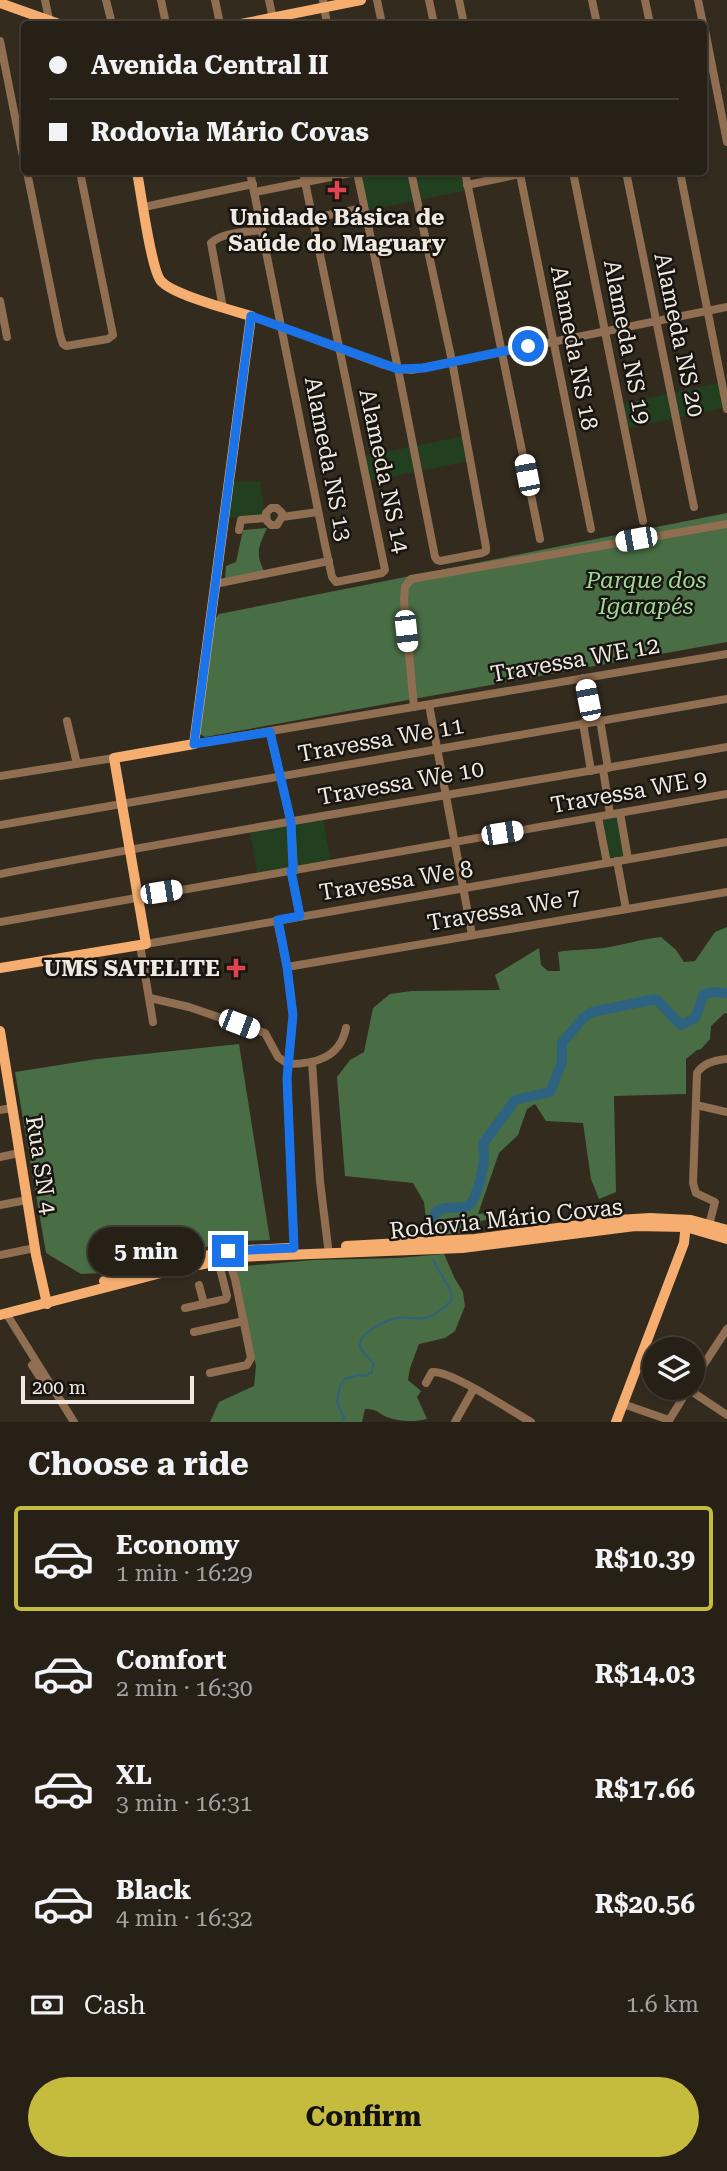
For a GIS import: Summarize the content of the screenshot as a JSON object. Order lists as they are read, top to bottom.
{
  "streets": {
    "main road": ["Rua SN 4", "Rodovia Mário Covas"],
    "street": [
      "Alameda NS 20",
      "Alameda NS 19",
      "Alameda NS 18",
      "Alameda NS 13",
      "Alameda NS 14",
      "Travessa WE 12",
      "Travessa We 11",
      "Travessa We 10",
      "Travessa WE 9",
      "Travessa We 8",
      "Travessa We 7"
    ]
  },
  "crossings": [
    ["Alameda NS 13", "Alameda NS 14"],
    ["Rua SN 4", "Rodovia Mário Covas"]
  ],
  "parks": ["Parque dos Igarapés"],
  "places": {
    "health": ["Unidade Básica de Saúde do Maguary", "UMS SATELITE"]
  },
  "scale_bar": "200 m",
  "page": {
    "banner": ["Avenida Central II", "Rodovia Mário Covas"],
    "bubble": "5 min",
    "scale": "200 m",
    "heading": "Choose a ride",
    "list": [
      {
        "name": "Economy",
        "note": "1 min · 16:29",
        "value": "R$10.39"
      },
      {
        "name": "Comfort",
        "note": "2 min · 16:30",
        "value": "R$14.03"
      },
      {
        "name": "XL",
        "note": "3 min · 16:31",
        "value": "R$17.66"
      },
      {
        "name": "Black",
        "note": "4 min · 16:32",
        "value": "R$20.56"
      }
    ],
    "pay": ["Cash", "1.6 km"],
    "buttons": "Confirm"
  }
}
